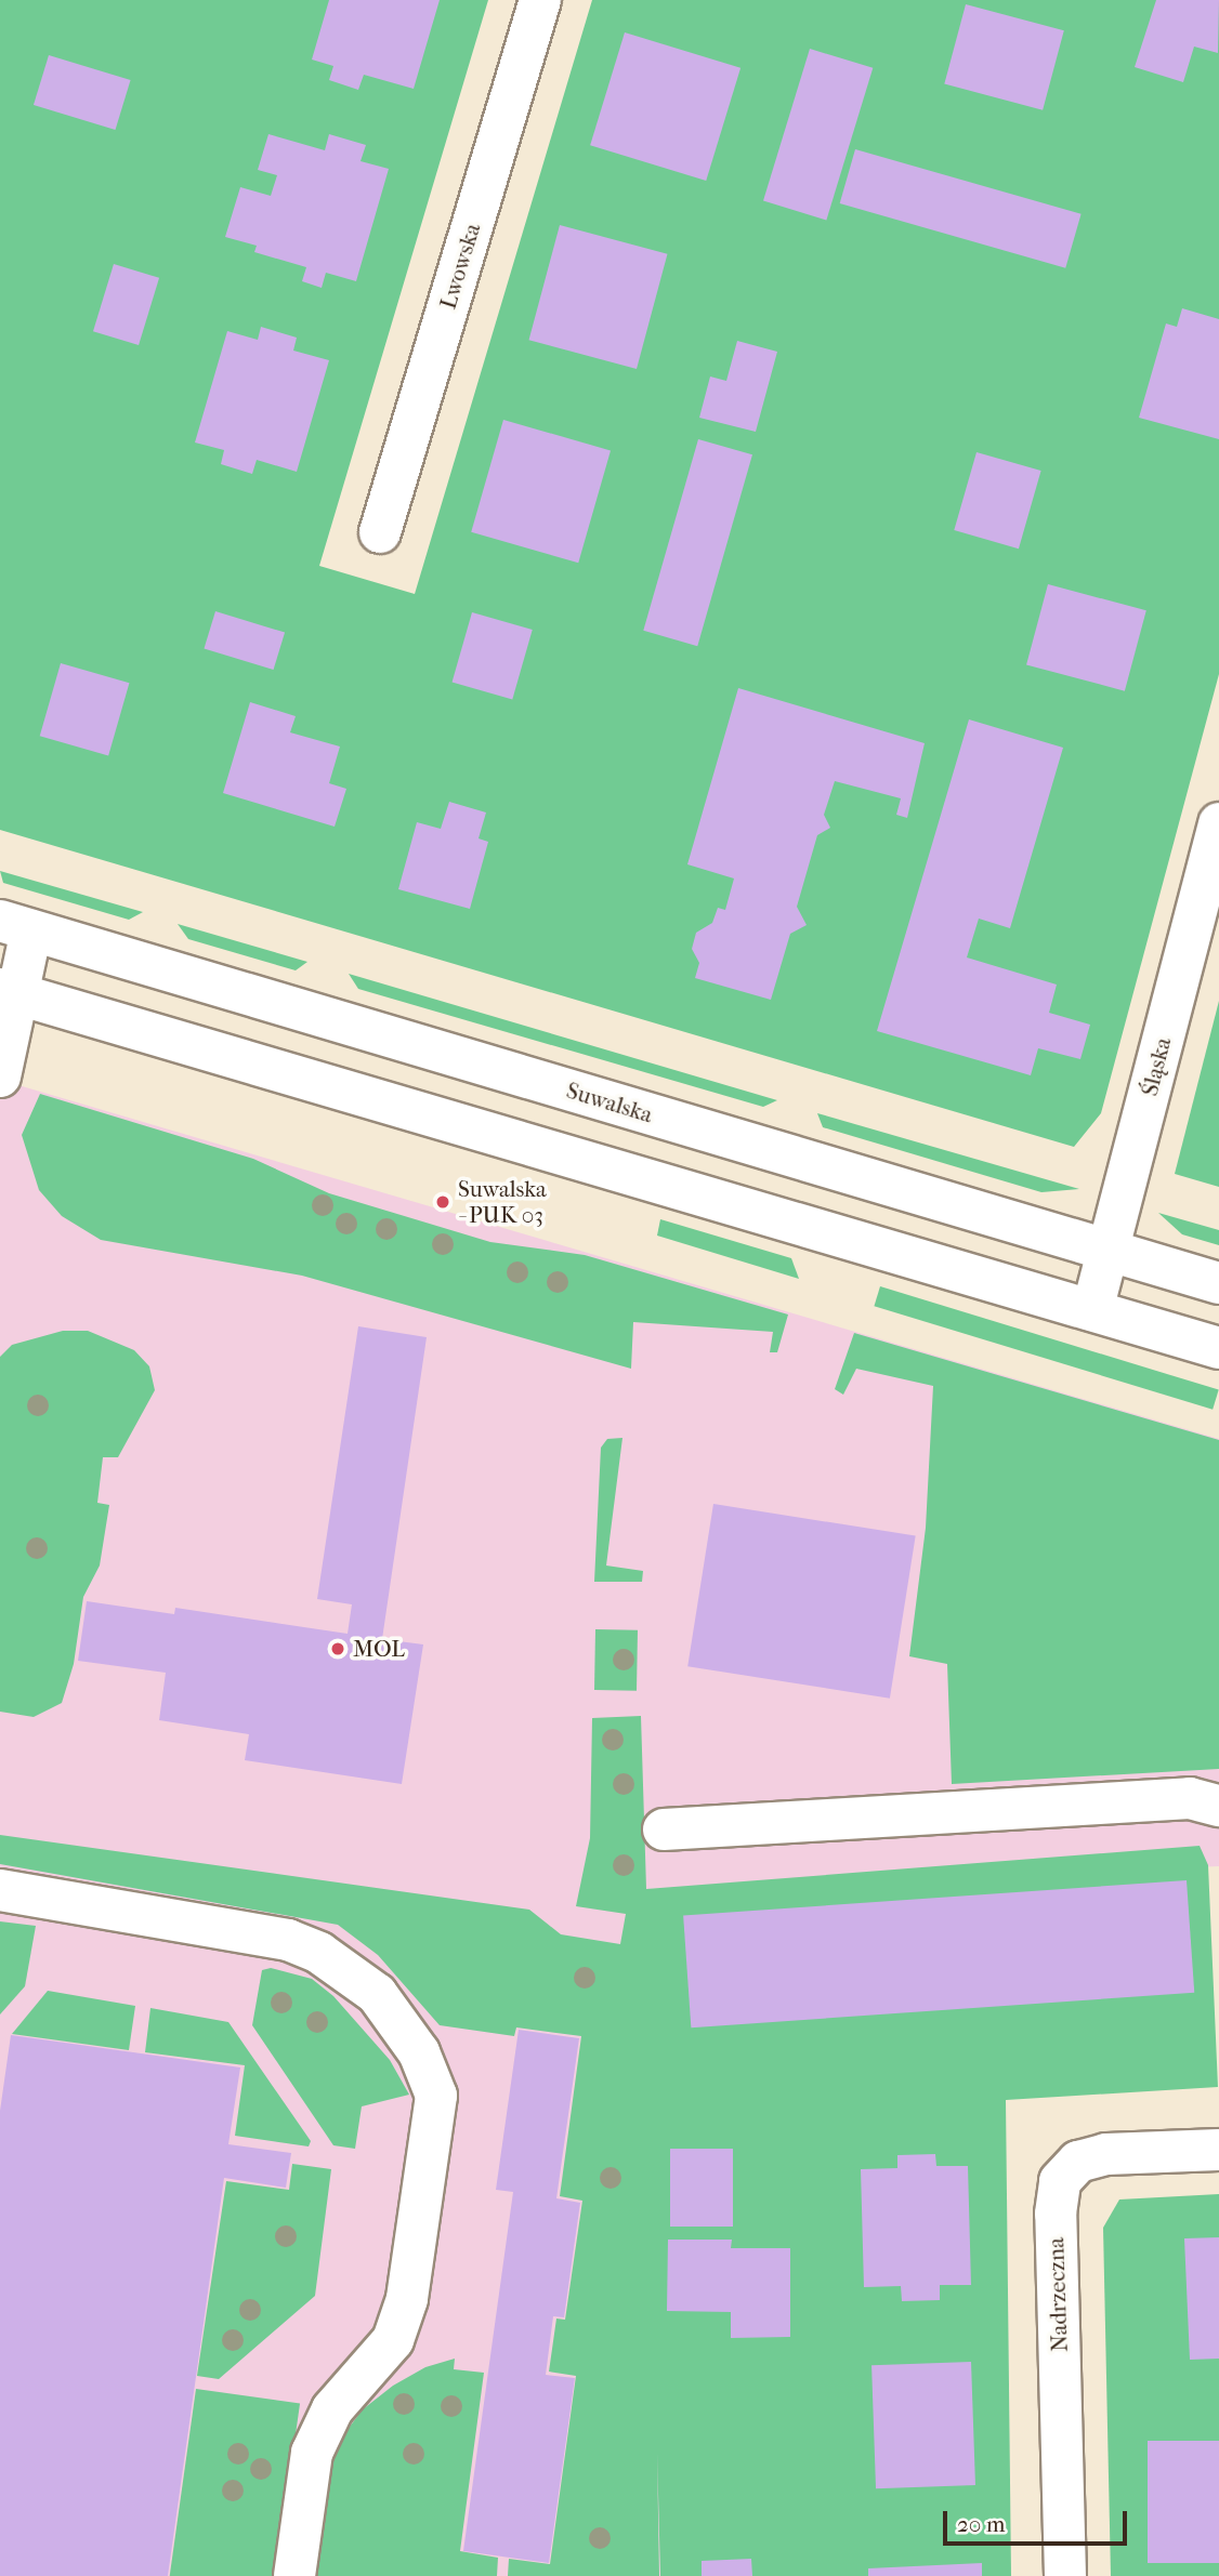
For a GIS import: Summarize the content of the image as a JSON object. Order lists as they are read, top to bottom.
{
  "streets": {
    "street": [
      "Lwowska",
      "Śląska",
      "Suwalska",
      "Nadrzeczna"
    ]
  },
  "crossings": [
    ["Śląska", "Suwalska"]
  ],
  "places": ["Suwalska - PUK 03", "MOL"],
  "scale_bar": "20 m"
}
